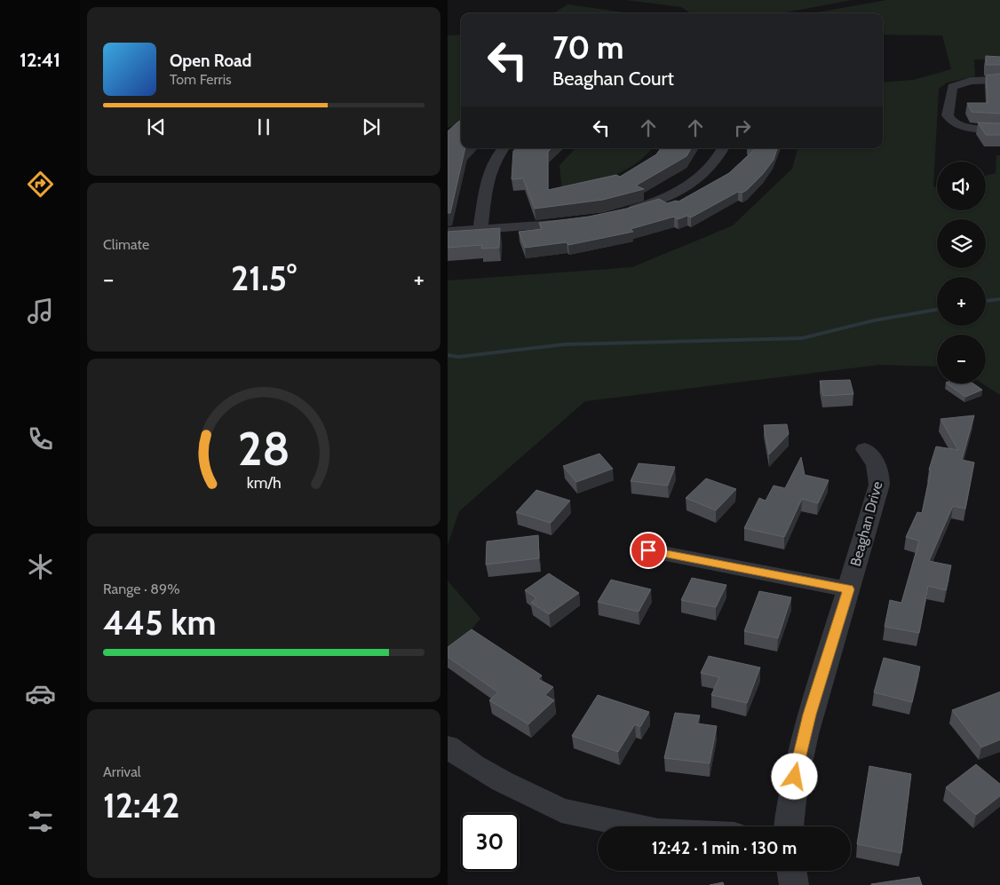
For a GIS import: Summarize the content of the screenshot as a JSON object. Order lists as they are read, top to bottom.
{
  "streets": {
    "street": ["Beaghan Drive"]
  },
  "page": {
    "tabs": "12:41",
    "turn": ["70 m", "Beaghan Court"],
    "song": ["Open Road", "Tom Ferris"],
    "map_buttons": ["+", "−"],
    "tile": [
      "Climate",
      ["Range · 89%", "445 km"],
      ["Arrival", "12:42"]
    ],
    "heat": ["−", "21.5°", "+"],
    "limit": "30",
    "trip": "12:42 · 1 min · 130 m",
    "gauge": ["28", "km/h"]
  }
}
